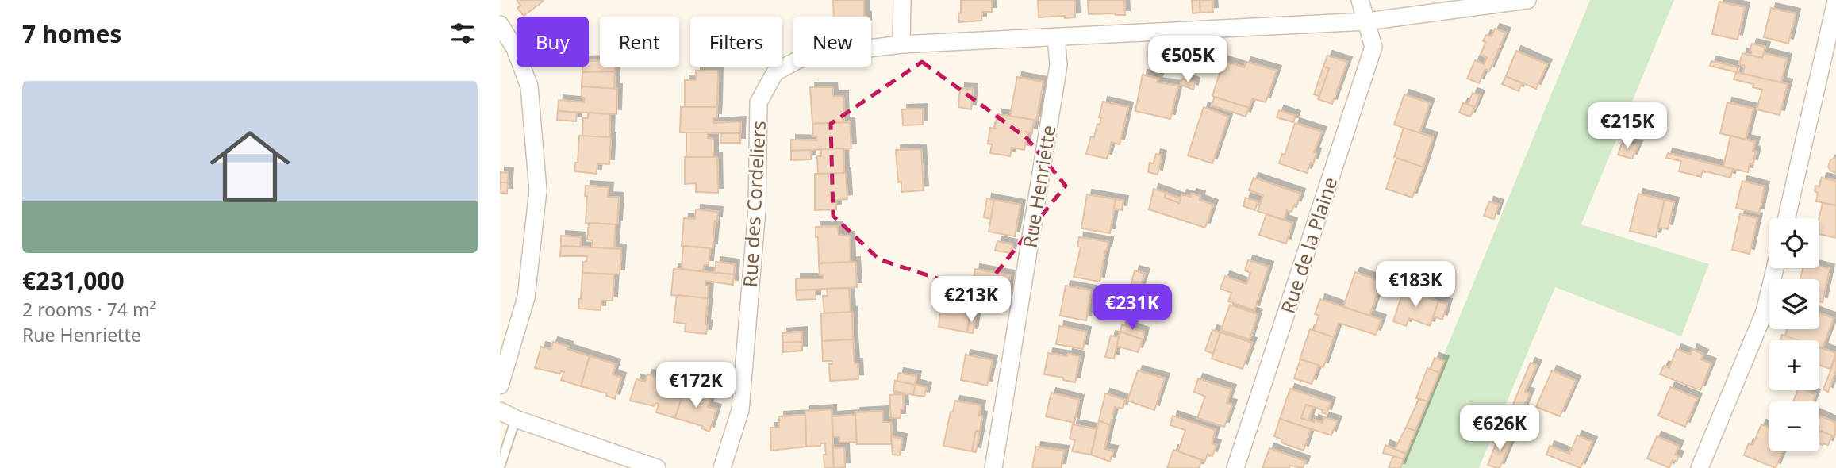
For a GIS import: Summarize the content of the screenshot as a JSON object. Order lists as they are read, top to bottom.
{
  "streets": {
    "street": ["Rue Henriette", "Rue des Cordeliers", "Rue de la Plaine"]
  },
  "crossings": [
    ["Rue Henriette", "Rue des Cordeliers"],
    ["Rue des Cordeliers", "Rue de la Plaine"]
  ],
  "page": {
    "heading": "7 homes",
    "chip": [
      "Buy",
      "Rent",
      "Filters",
      "New"
    ],
    "price": [
      "€505K",
      "€215K",
      "€183K",
      "€213K",
      "€231K",
      "€172K",
      "€626K"
    ],
    "list": [
      {
        "name": "€231,000",
        "note": "2 rooms · 74 m² · Rue Henriette"
      }
    ],
    "map_buttons": ["+", "−"]
  }
}
